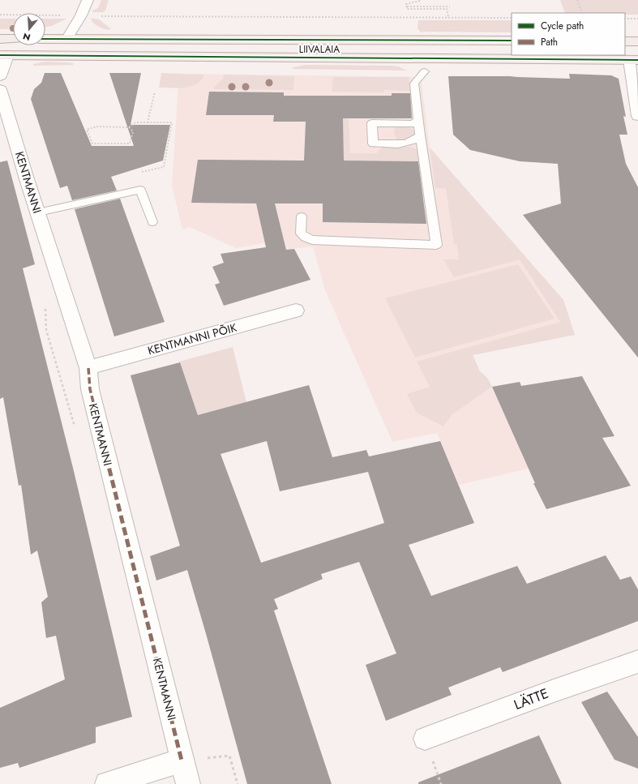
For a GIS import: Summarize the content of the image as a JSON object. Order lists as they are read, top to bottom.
{
  "streets": {
    "main road": ["LIIVALAIA"],
    "street": ["KENTMANNI", "KENTMANNI PÕIK", "LÄTTE"]
  },
  "crossings": [
    ["KENTMANNI", "KENTMANNI PÕIK"]
  ],
  "legend": ["Cycle path", "Path"],
  "north": "bottom"
}
